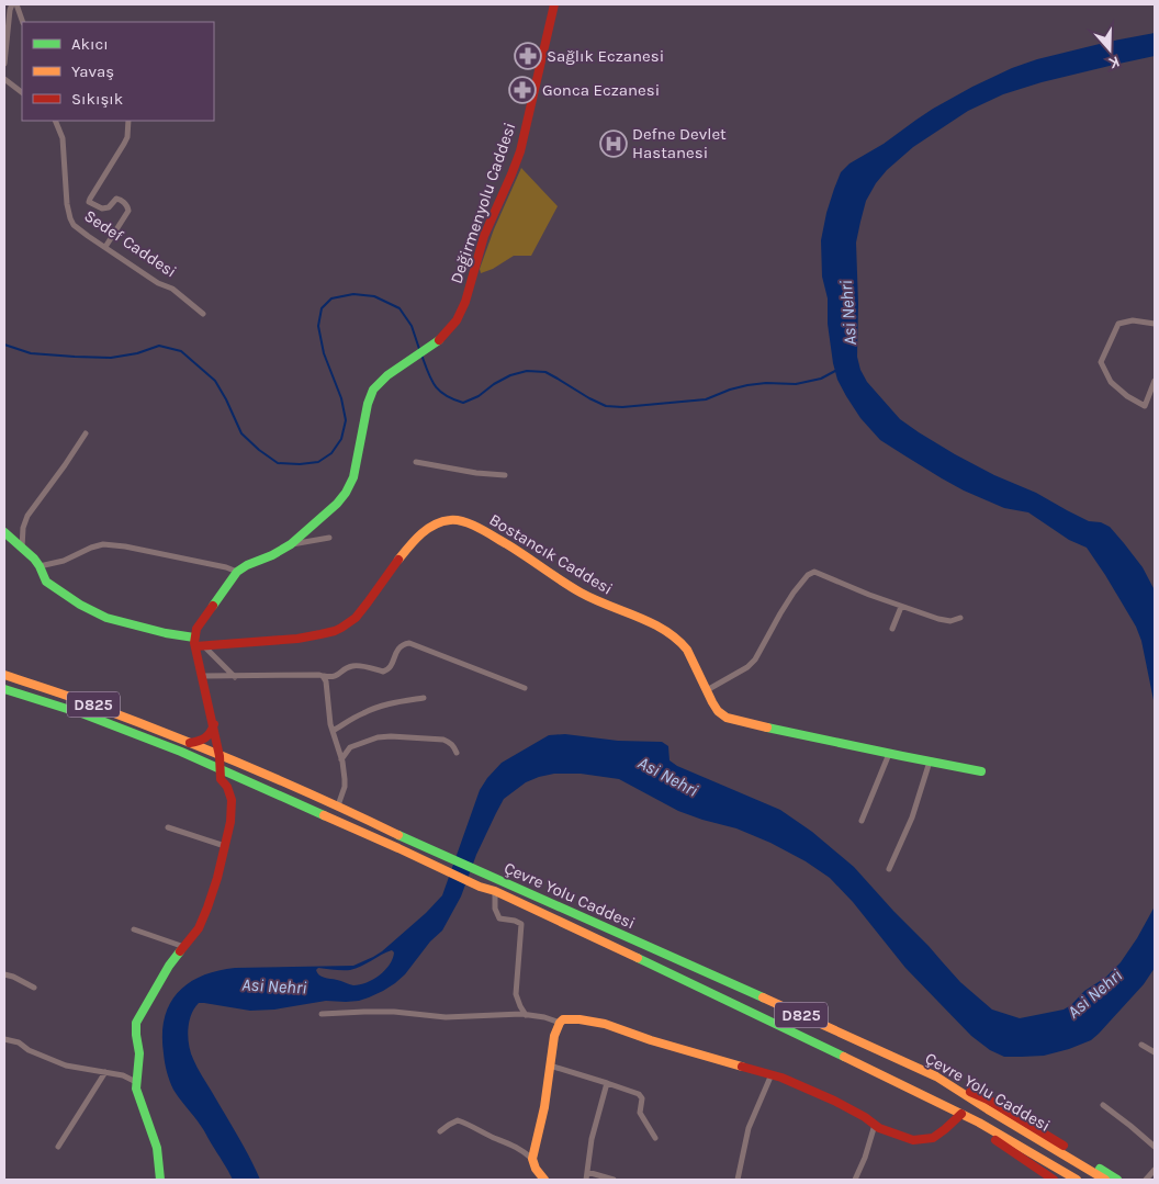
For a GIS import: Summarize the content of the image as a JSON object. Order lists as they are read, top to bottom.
{
  "streets": {
    "main road": [
      "Değirmenyolu Caddesi",
      "Bostancık Caddesi",
      "D825",
      "Çevre Yolu Caddesi"
    ],
    "street": ["Sedef Caddesi"]
  },
  "water": ["Asi Nehri"],
  "places": {
    "pharmacy": ["Sağlık Eczanesi", "Gonca Eczanesi"],
    "hospital": ["Defne Devlet Hastanesi"]
  },
  "legend": ["Akıcı", "Yavaş", "Sıkışık"],
  "north": "bottom"
}
